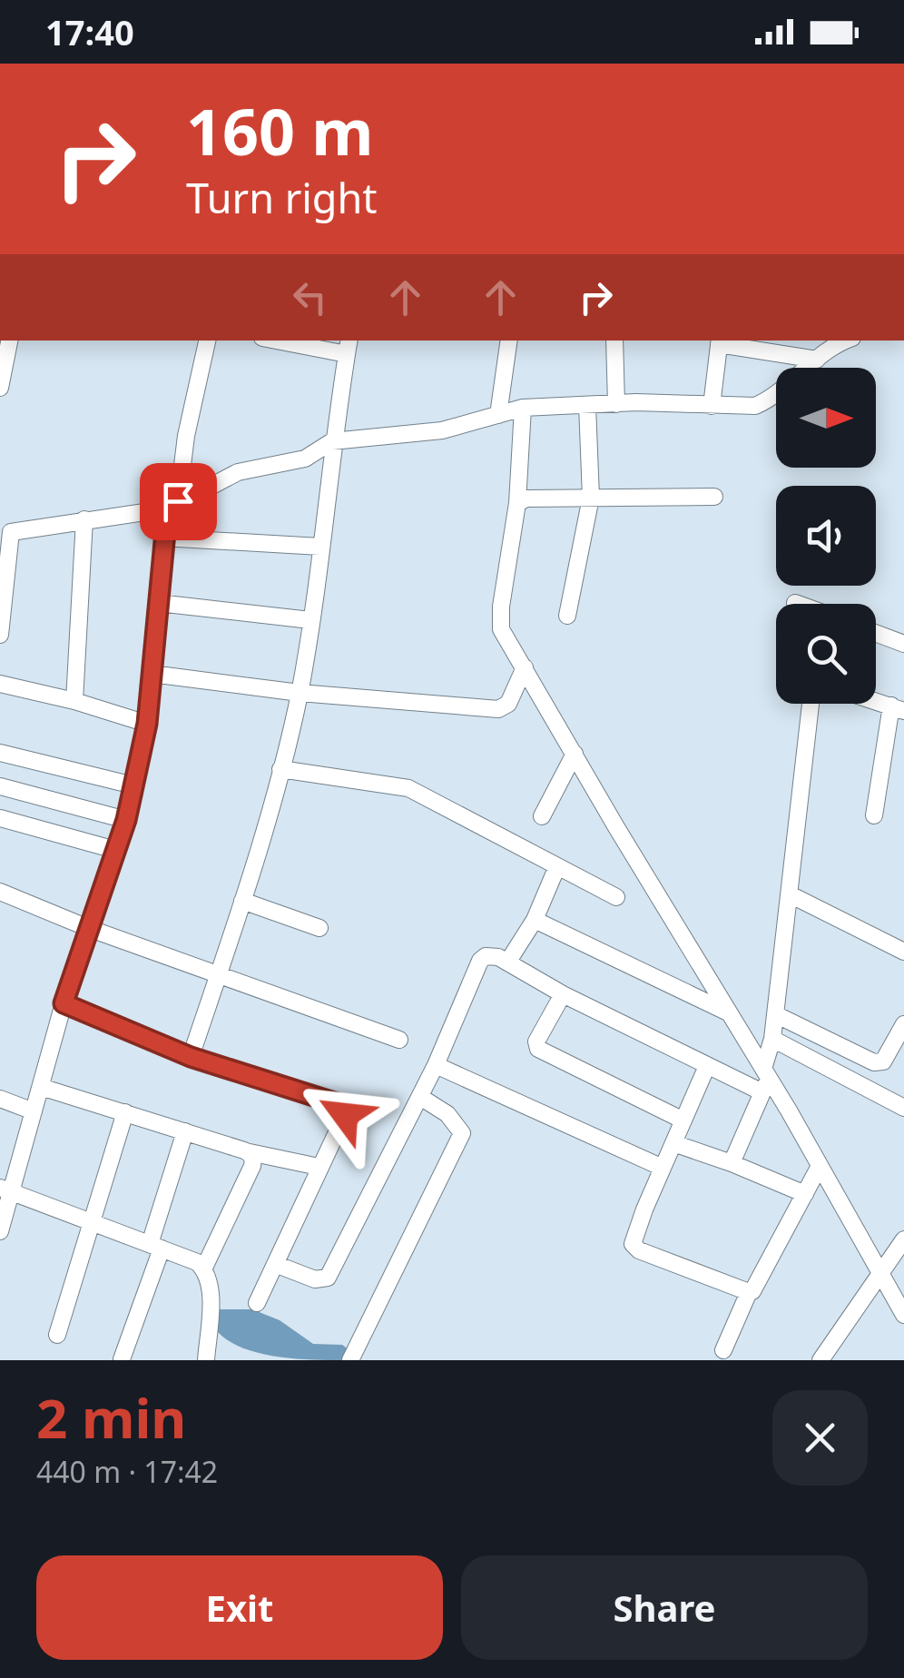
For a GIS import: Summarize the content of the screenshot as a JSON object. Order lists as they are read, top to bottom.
{
  "north": "right",
  "page": {
    "status": "17:40",
    "turn": ["160 m", "Turn right"],
    "heading": ["2 min", "440 m · 17:42"],
    "buttons": ["Exit", "Share"]
  }
}
